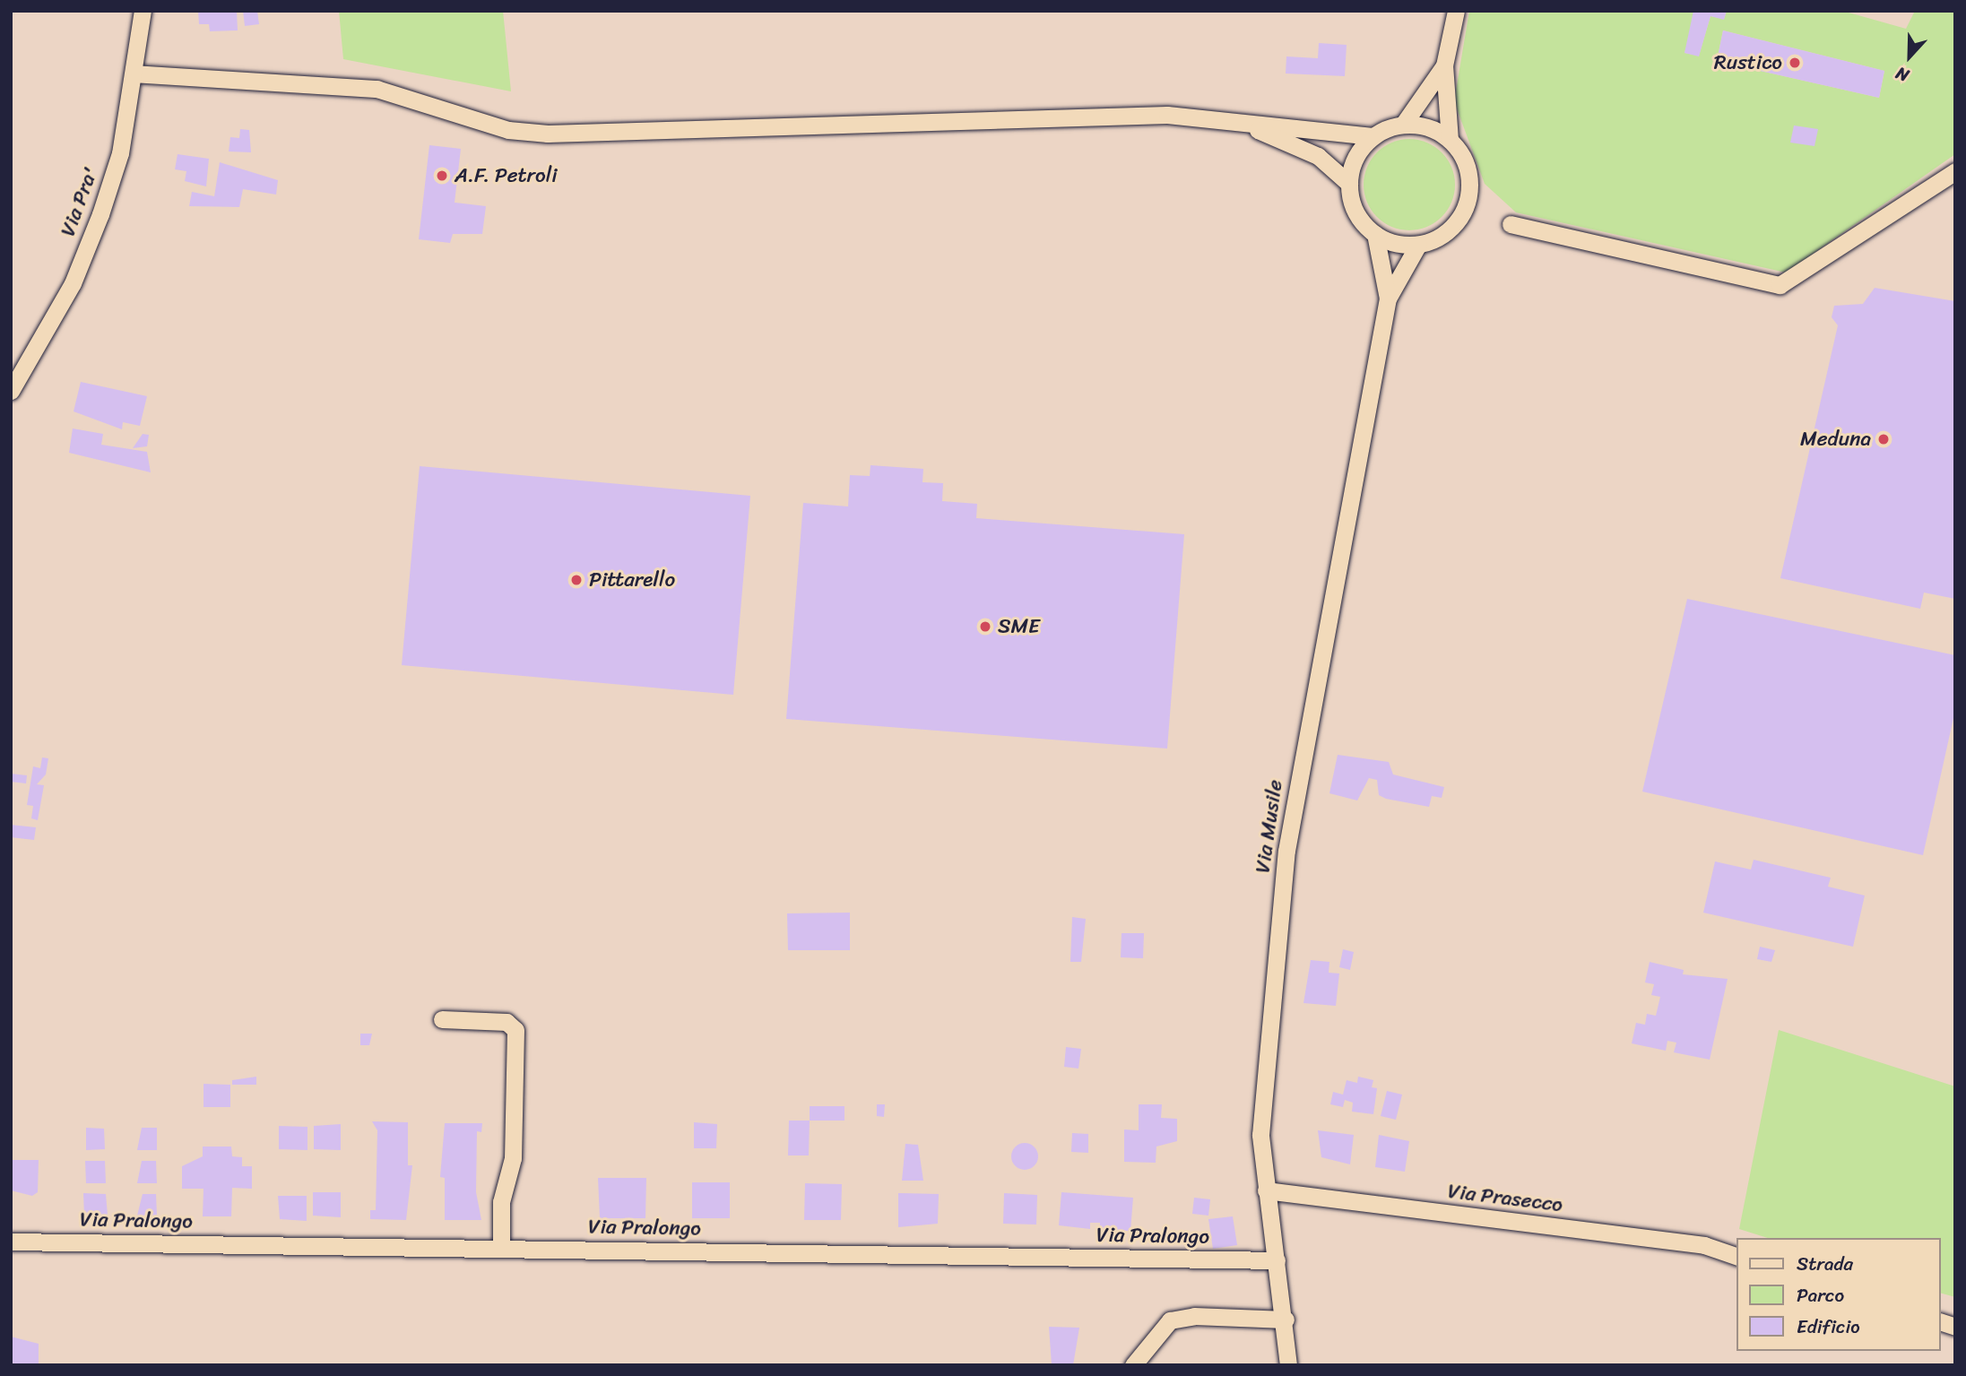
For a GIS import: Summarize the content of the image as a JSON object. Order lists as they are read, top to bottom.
{
  "streets": {
    "street": [
      "Via Pra'",
      "Via Musile",
      "Via Prasecco",
      "Via Pralongo"
    ]
  },
  "crossings": [
    ["Via Musile", "Via Prasecco"],
    ["Via Musile", "Via Pralongo"]
  ],
  "places": [
    "Rustico",
    "A.F. Petroli",
    "Meduna",
    "Pittarello",
    "SME"
  ],
  "legend": ["Strada", "Parco", "Edificio"],
  "north": "bottom"
}
